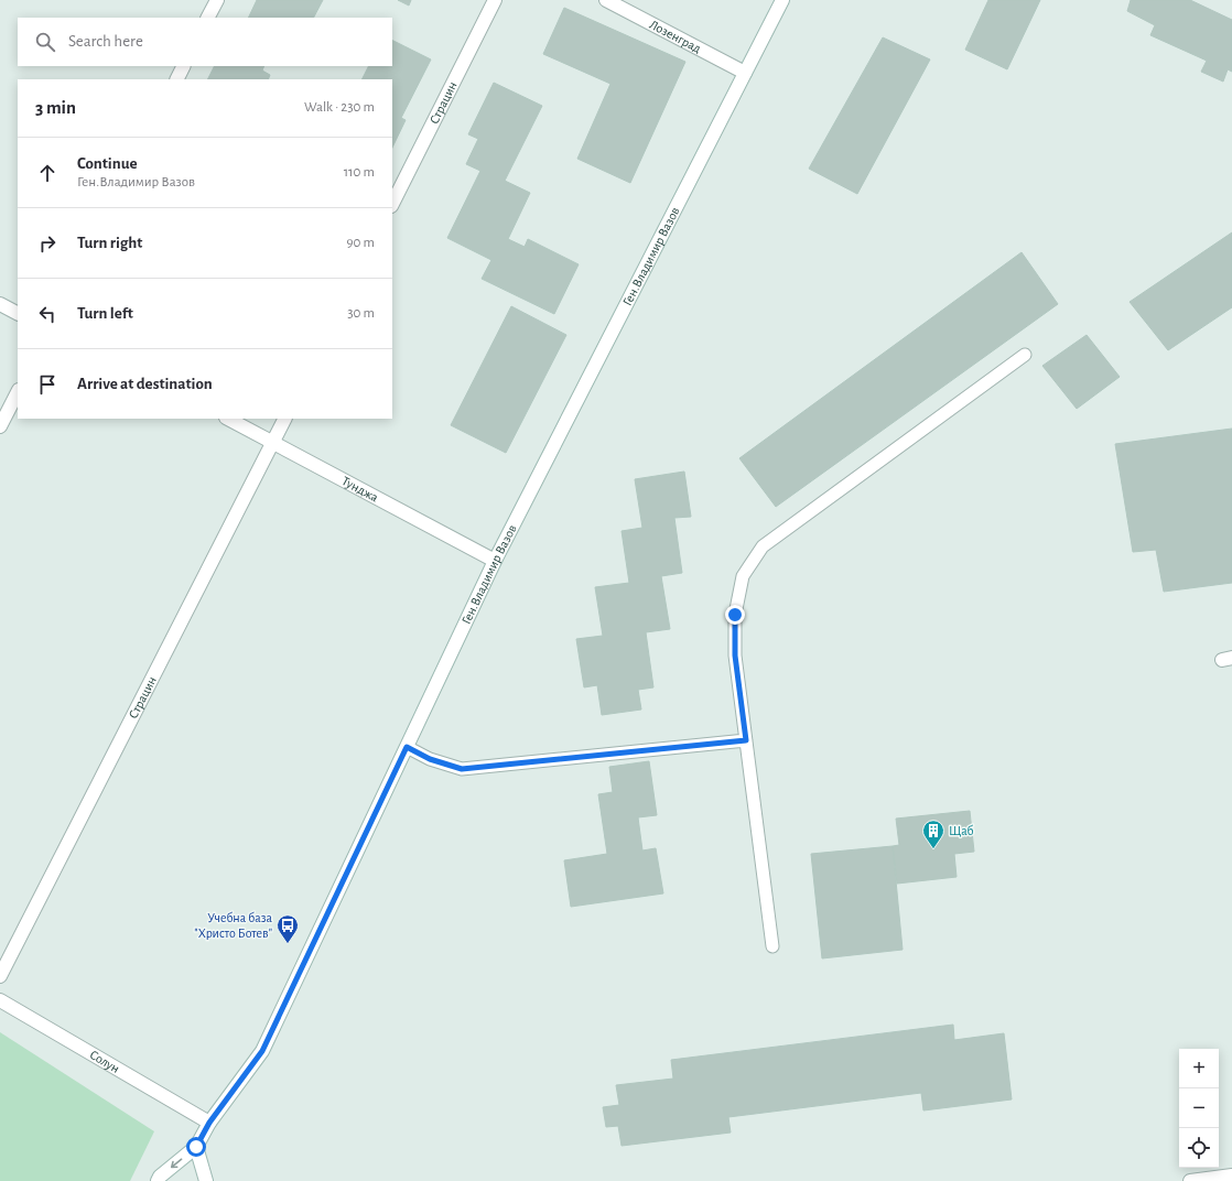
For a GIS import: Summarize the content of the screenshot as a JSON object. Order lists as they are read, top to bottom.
{
  "streets": {
    "street": [
      "Лозенград",
      "Страцин",
      "Ген.Владимир Вазов",
      "Тунджа",
      "Солун"
    ]
  },
  "crossings": [
    ["Лозенград", "Ген.Владимир Вазов"],
    ["Страцин", "Тунджа"],
    ["Ген.Владимир Вазов", "Тунджа"],
    ["Ген.Владимир Вазов", "Солун"]
  ],
  "places": {
    "building": ["Щаб"],
    "bus stop": ["Учебна база \"Христо Ботев\""]
  },
  "page": {
    "search": "Search here",
    "heading": ["3 min", "Walk · 230 m"],
    "list": [
      ["Continue", "Ген.Владимир Вазов", "110 m"],
      ["Turn right", "90 m"],
      ["Turn left", "30 m"],
      "Arrive at destination"
    ],
    "map_buttons": ["+", "−"]
  }
}
